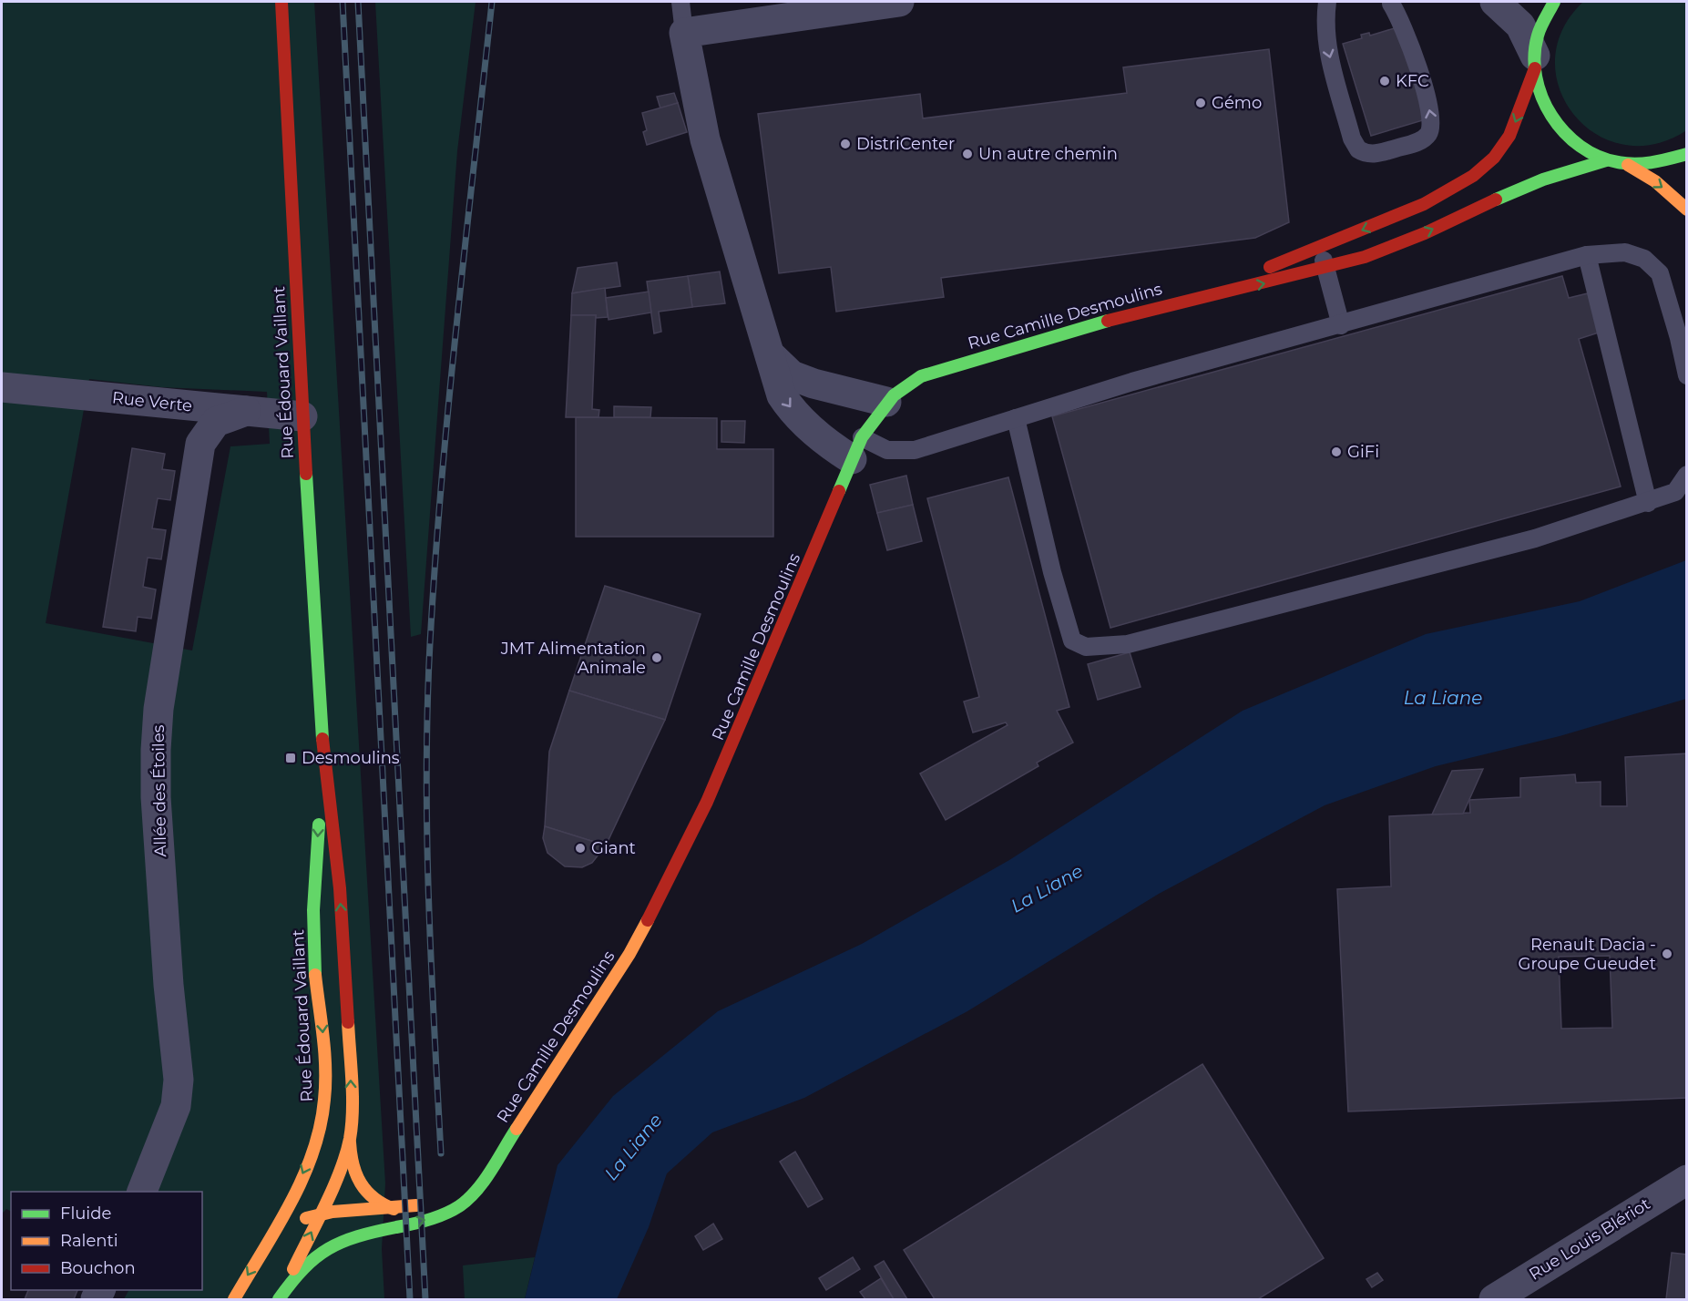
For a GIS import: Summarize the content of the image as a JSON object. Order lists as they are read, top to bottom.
{
  "streets": {
    "street": [
      "Rue Camille Desmoulins",
      "Rue Édouard Vaillant",
      "Rue Verte",
      "Allée des Étoiles",
      "Rue Louis Blériot"
    ]
  },
  "crossings": [
    ["Rue Camille Desmoulins", "Rue Édouard Vaillant"],
    ["Rue Édouard Vaillant", "Rue Verte"],
    ["Rue Verte", "Allée des Étoiles"]
  ],
  "water": ["La Liane"],
  "places": {
    "other": [
      "KFC",
      "Gémo",
      "DistriCenter",
      "Un autre chemin",
      "GiFi",
      "JMT Alimentation Animale",
      "Giant",
      "Renault Dacia - Groupe Gueudet"
    ],
    "transit": ["Desmoulins"]
  },
  "legend": ["Fluide", "Ralenti", "Bouchon"]
}
